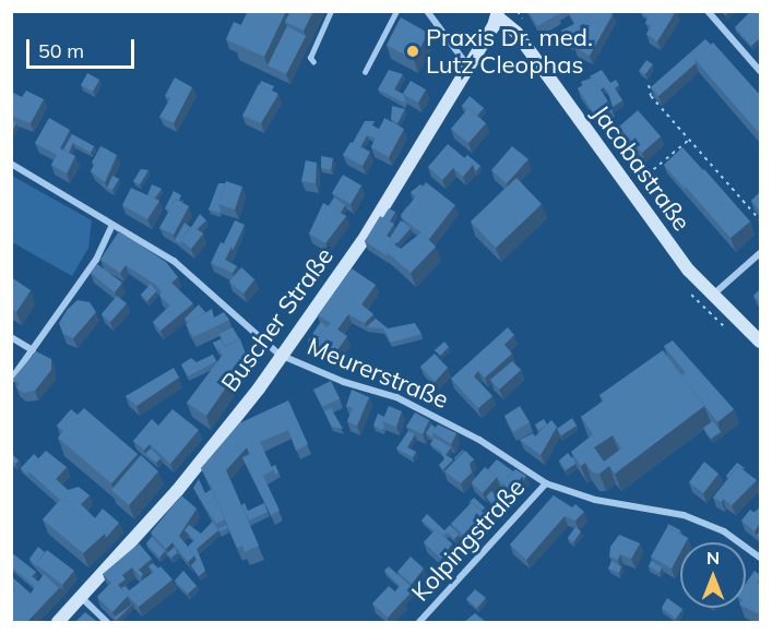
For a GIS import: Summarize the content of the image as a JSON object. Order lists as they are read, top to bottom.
{
  "streets": {
    "main road": ["Jacobastraße", "Buscher Straße"],
    "street": ["Meurerstraße", "Kolpingstraße"]
  },
  "crossings": [
    ["Jacobastraße", "Buscher Straße"],
    ["Buscher Straße", "Meurerstraße"],
    ["Meurerstraße", "Kolpingstraße"]
  ],
  "places": ["Praxis Dr. med. Lutz Cleophas"],
  "scale_bar": "50 m",
  "north": "top"
}
